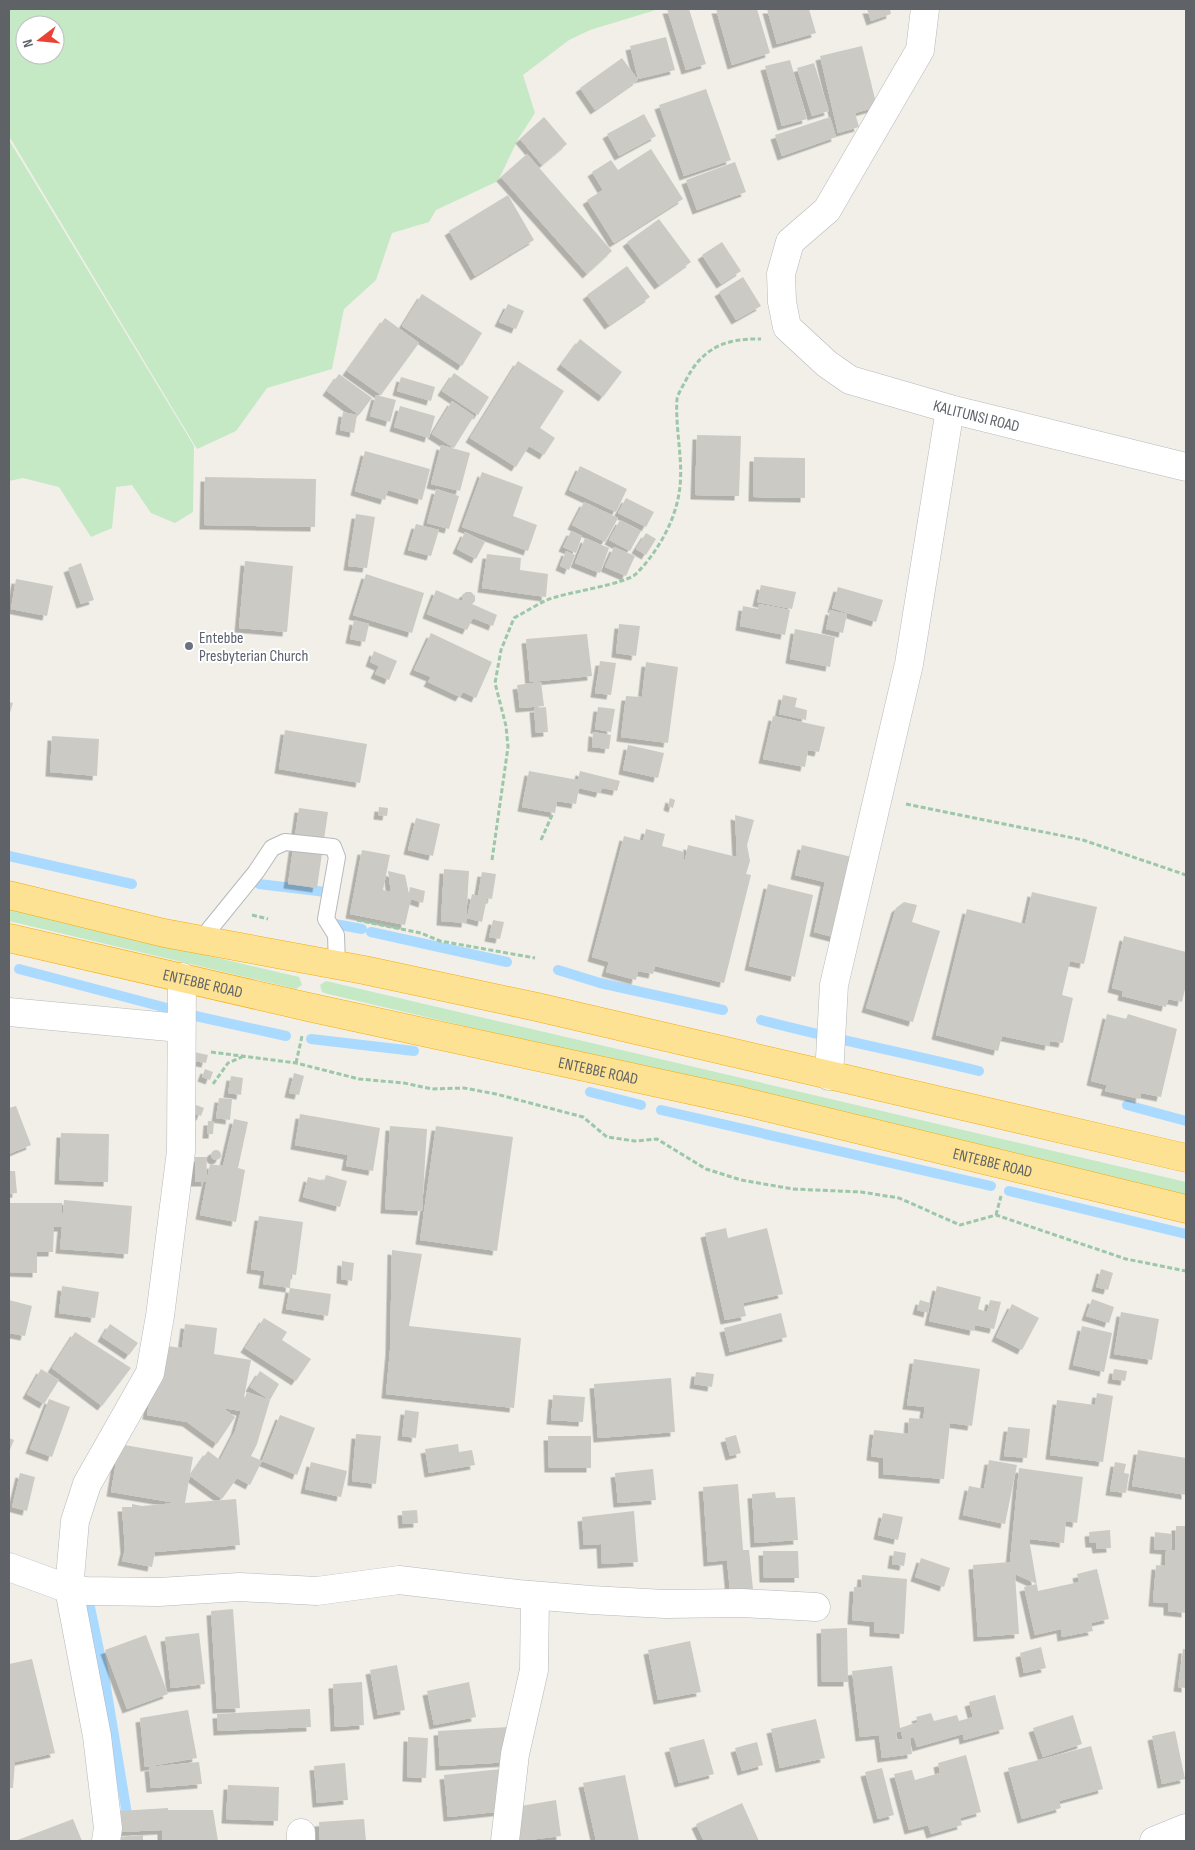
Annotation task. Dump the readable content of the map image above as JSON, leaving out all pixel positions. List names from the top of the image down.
{
  "streets": {
    "highway": ["ENTEBBE ROAD"],
    "street": ["KALITUNSI ROAD"]
  },
  "places": ["Entebbe Presbyterian Church"],
  "north": "left"
}
